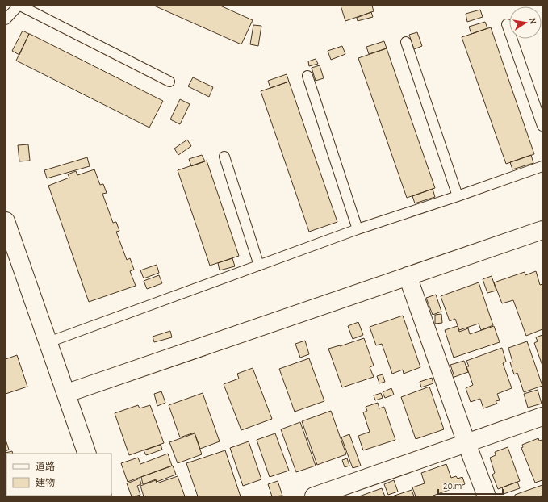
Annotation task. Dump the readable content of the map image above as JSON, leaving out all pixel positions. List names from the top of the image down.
{
  "legend": ["道路", "建物"],
  "scale_bar": "20 m",
  "north": "right"
}
